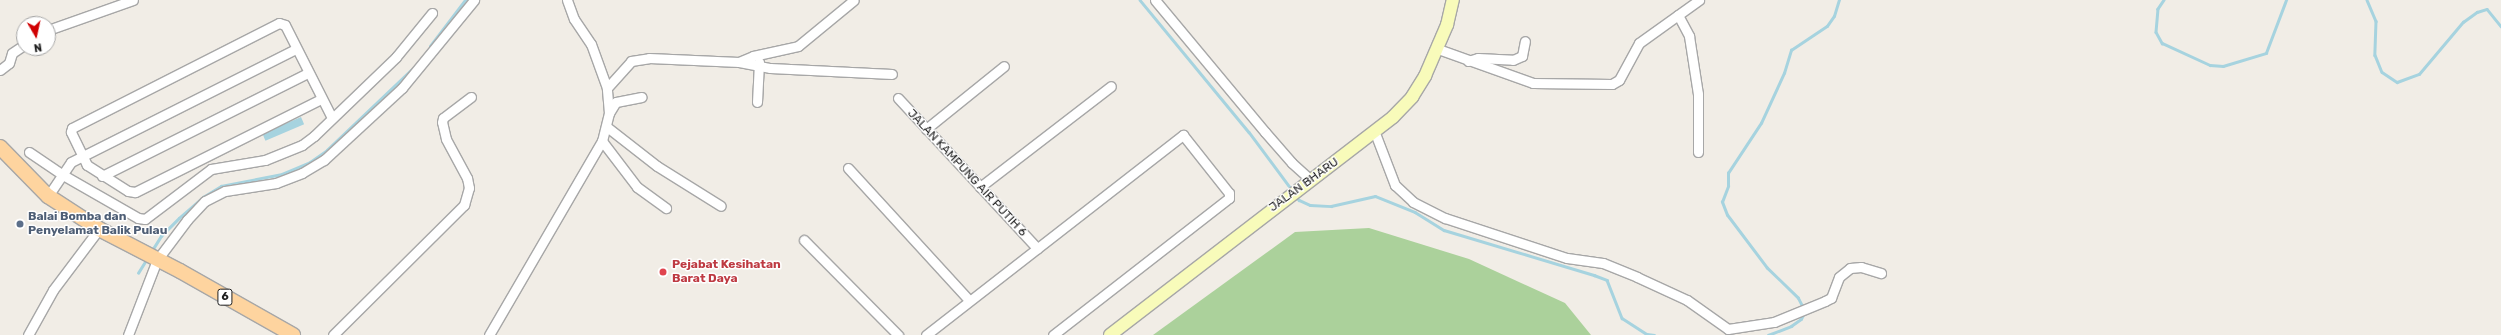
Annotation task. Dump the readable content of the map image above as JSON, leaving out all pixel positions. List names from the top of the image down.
{
  "streets": {
    "main road": ["JALAN BHARU", "6"],
    "street": ["JALAN KAMPUNG AIR PUTIH 6"]
  },
  "places": ["Balai Bomba dan Penyelamat Balik Pulau", "Pejabat Kesihatan Barat Daya"],
  "north": "bottom"
}
